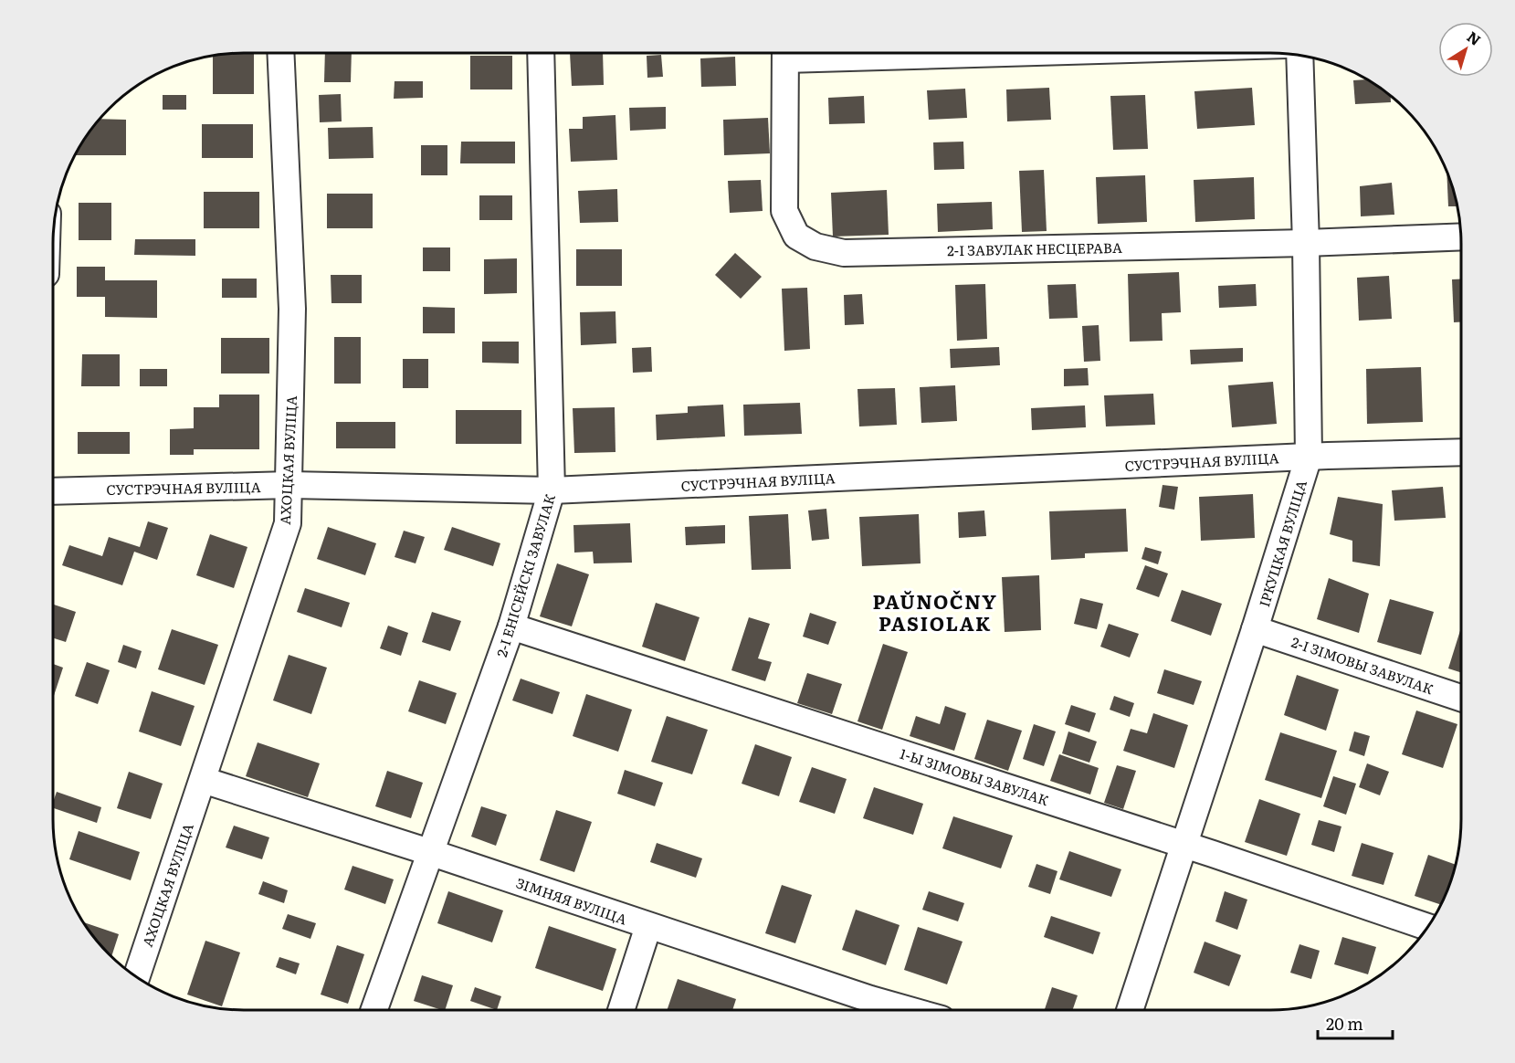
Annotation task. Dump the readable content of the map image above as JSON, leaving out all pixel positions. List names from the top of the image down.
{
  "streets": {
    "street": [
      "2-І ЗАВУЛАК НЕСЦЕРАВА",
      "АХОЦКАЯ ВУЛІЦА",
      "СУСТРЭЧНАЯ ВУЛІЦА",
      "ІРКУЦКАЯ ВУЛІЦА",
      "2-І ЕНІСЕЙСКІ ЗАВУЛАК",
      "2-І ЗІМОВЫ ЗАВУЛАК",
      "1-Ы ЗІМОВЫ ЗАВУЛАК",
      "ЗІМНЯЯ ВУЛІЦА"
    ]
  },
  "crossings": [
    ["2-І ЗАВУЛАК НЕСЦЕРАВА", "ІРКУЦКАЯ ВУЛІЦА"],
    ["АХОЦКАЯ ВУЛІЦА", "СУСТРЭЧНАЯ ВУЛІЦА"],
    ["АХОЦКАЯ ВУЛІЦА", "ЗІМНЯЯ ВУЛІЦА"],
    ["СУСТРЭЧНАЯ ВУЛІЦА", "ІРКУЦКАЯ ВУЛІЦА"],
    ["СУСТРЭЧНАЯ ВУЛІЦА", "2-І ЕНІСЕЙСКІ ЗАВУЛАК"],
    ["ІРКУЦКАЯ ВУЛІЦА", "2-І ЗІМОВЫ ЗАВУЛАК"],
    ["ІРКУЦКАЯ ВУЛІЦА", "1-Ы ЗІМОВЫ ЗАВУЛАК"],
    ["2-І ЕНІСЕЙСКІ ЗАВУЛАК", "1-Ы ЗІМОВЫ ЗАВУЛАК"],
    ["2-І ЕНІСЕЙСКІ ЗАВУЛАК", "ЗІМНЯЯ ВУЛІЦА"]
  ],
  "districts": ["PAŬNOČNY PASIOLAK"],
  "scale_bar": "20 m",
  "north": "top right"
}
